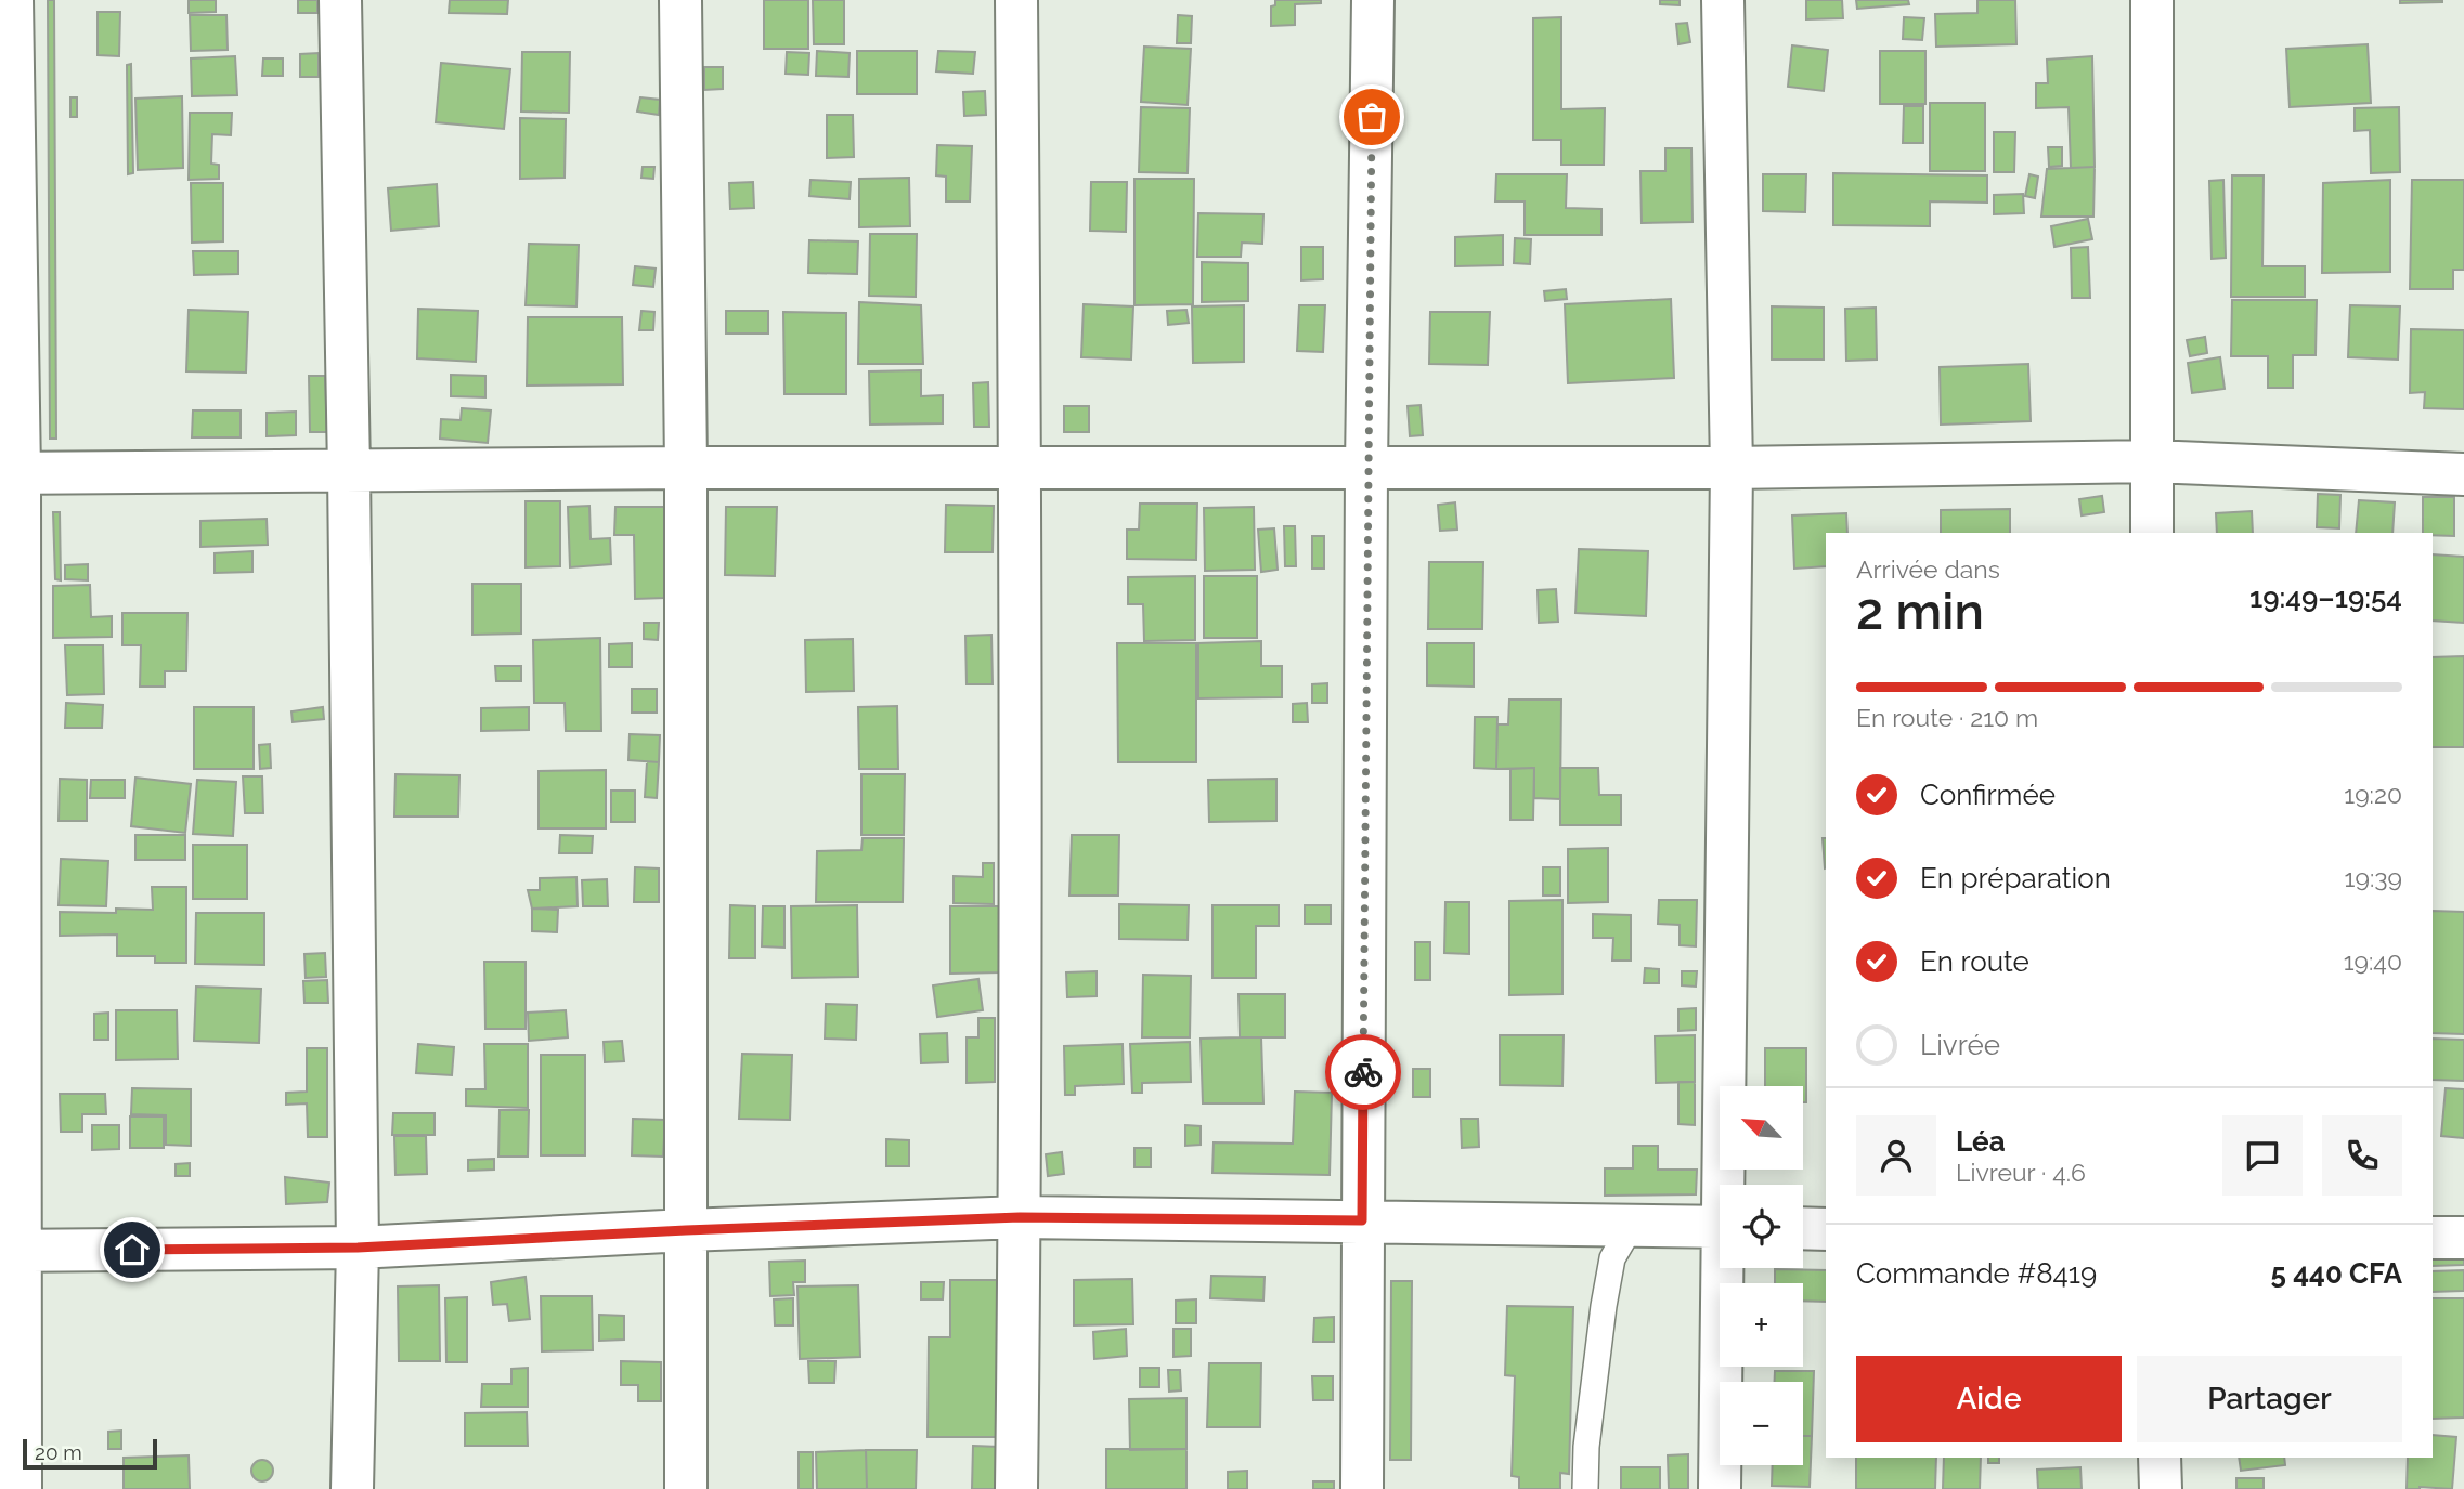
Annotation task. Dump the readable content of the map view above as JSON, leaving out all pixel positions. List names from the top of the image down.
{
  "scale_bar": "20 m",
  "north": "top left",
  "page": {
    "heading": ["2 min", "Arrivée dans", "19:49–19:54"],
    "panel": [
      "Léa",
      "Livreur · 4.6",
      "Commande #8419",
      "5 440 CFA"
    ],
    "bar": "En route · 210 m",
    "list": [
      ["Confirmée", "19:20"],
      ["En préparation", "19:39"],
      ["En route", "19:40"],
      "Livrée"
    ],
    "map_buttons": ["+", "−"],
    "buttons": ["Aide", "Partager"],
    "scale": "20 m"
  }
}
